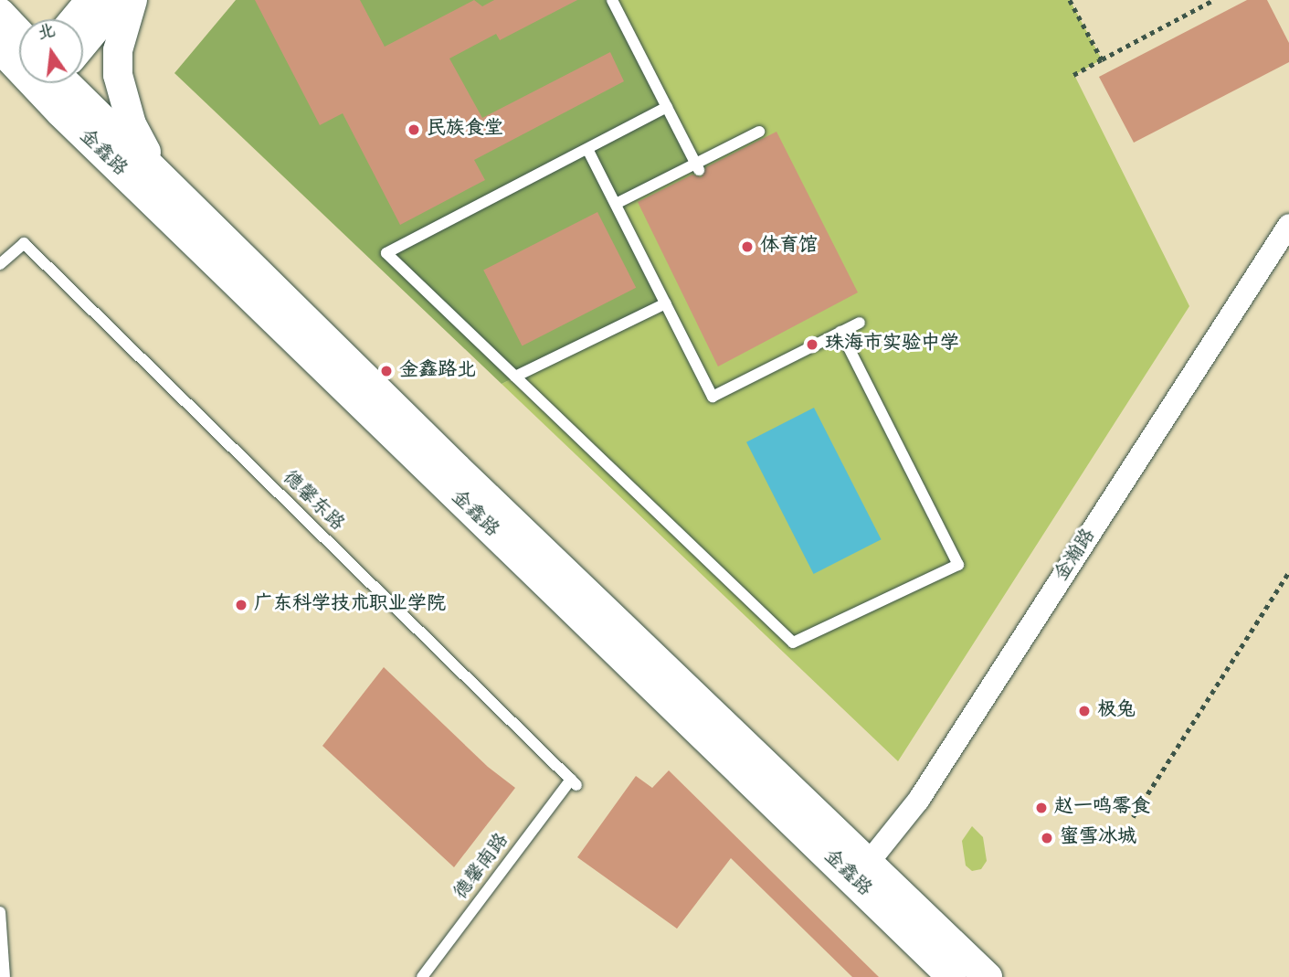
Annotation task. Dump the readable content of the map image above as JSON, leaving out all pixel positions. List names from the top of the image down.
{
  "streets": {
    "street": ["金鑫路", "金瀚路"],
    "lane": ["德馨东路", "德馨南路"]
  },
  "crossings": [
    ["金鑫路", "金瀚路"],
    ["德馨东路", "德馨南路"]
  ],
  "places": [
    "民族食堂",
    "体育馆",
    "珠海市实验中学",
    "金鑫路北",
    "广东科学技术职业学院",
    "极兔",
    "赵一鸣零食",
    "蜜雪冰城"
  ],
  "north": "top"
}
